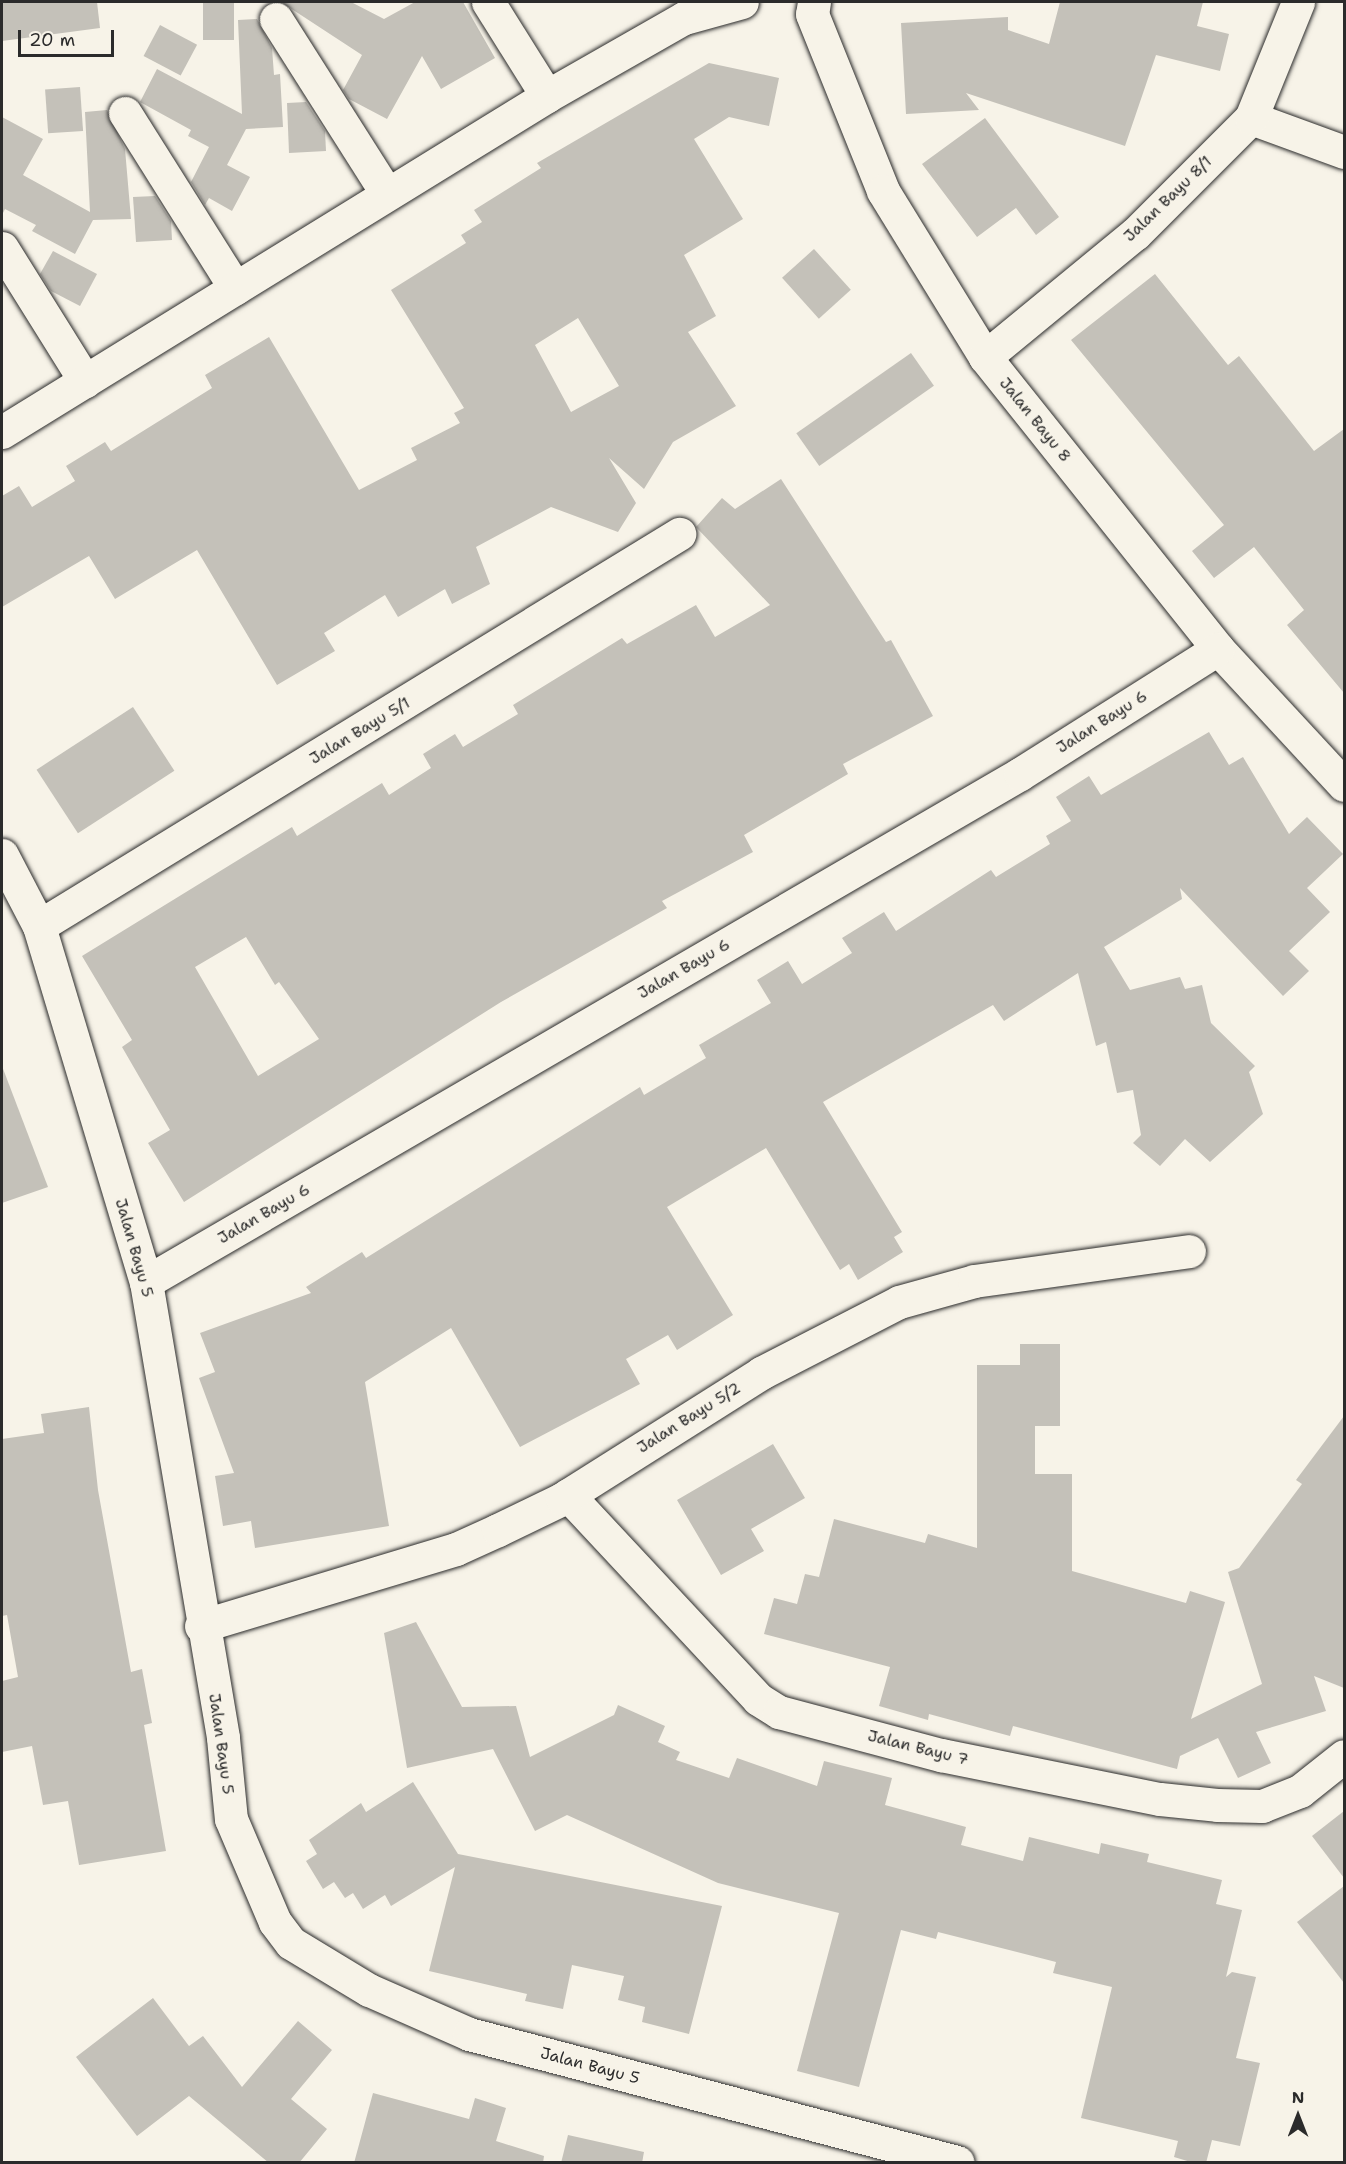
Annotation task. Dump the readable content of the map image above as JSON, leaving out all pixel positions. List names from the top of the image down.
{
  "streets": {
    "street": [
      "Jalan Bayu 8/1",
      "Jalan Bayu 8",
      "Jalan Bayu 6",
      "Jalan Bayu 5/1",
      "Jalan Bayu 5",
      "Jalan Bayu 5/2",
      "Jalan Bayu 7"
    ]
  },
  "crossings": [
    ["Jalan Bayu 8/1", "Jalan Bayu 8"],
    ["Jalan Bayu 8", "Jalan Bayu 6"],
    ["Jalan Bayu 6", "Jalan Bayu 5"],
    ["Jalan Bayu 5/1", "Jalan Bayu 5"],
    ["Jalan Bayu 5", "Jalan Bayu 5/2"],
    ["Jalan Bayu 5/2", "Jalan Bayu 7"]
  ],
  "scale_bar": "20 m",
  "north": "top"
}
